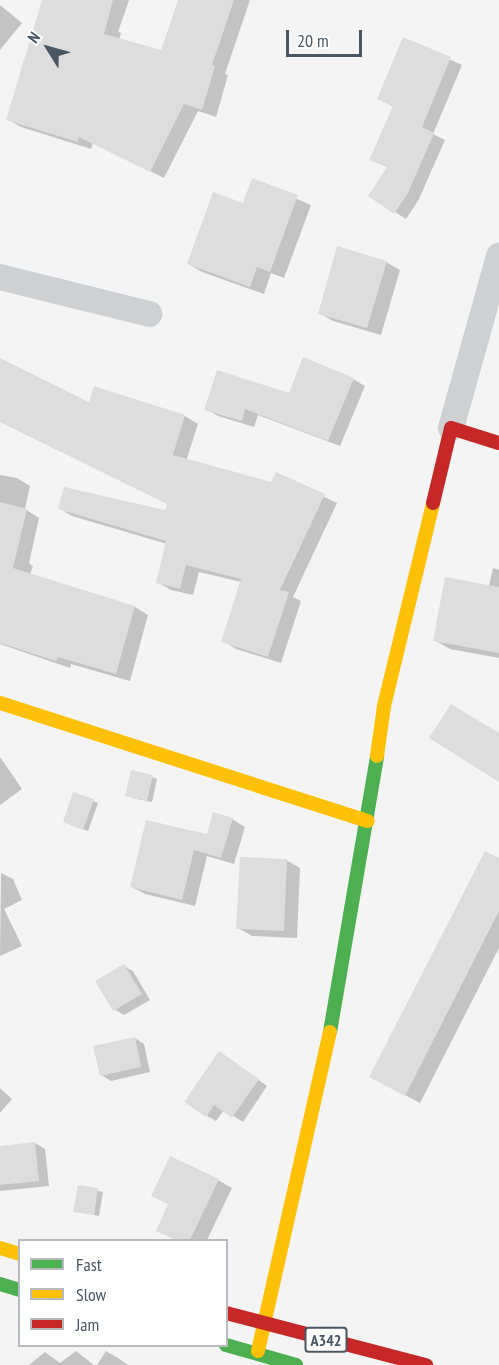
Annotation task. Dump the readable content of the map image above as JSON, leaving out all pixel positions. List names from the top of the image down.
{
  "streets": {
    "main road": ["A342"]
  },
  "legend": ["Fast", "Slow", "Jam"],
  "scale_bar": "20 m",
  "north": "top left"
}
